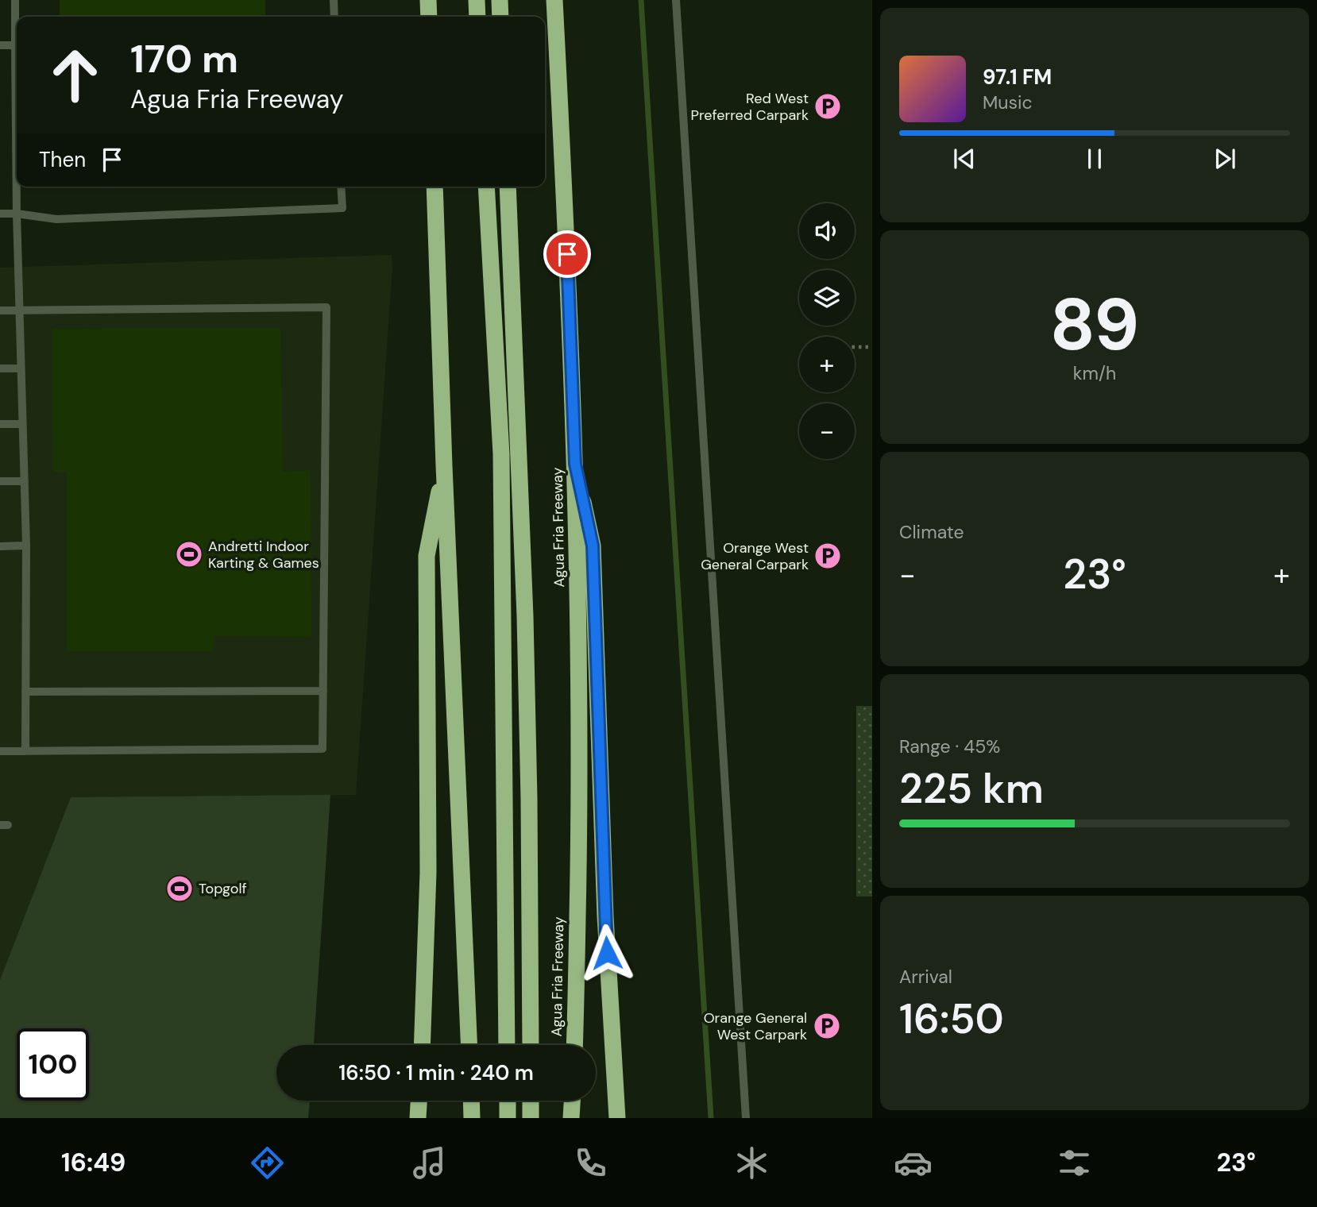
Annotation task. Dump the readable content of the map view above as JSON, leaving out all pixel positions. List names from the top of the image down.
{
  "streets": {
    "highway": ["Agua Fria Freeway"]
  },
  "places": {
    "parking": ["Red West Preferred Carpark", "Orange West General Carpark", "Orange General West Carpark"],
    "sports": ["Andretti Indoor Karting & Games", "Topgolf"]
  },
  "page": {
    "turn": ["170 m", "Agua Fria Freeway"],
    "song": ["97.1 FM", "Music"],
    "then": "Then",
    "map_buttons": ["+", "−"],
    "tile": [
      ["89", "km/h"],
      "Climate",
      ["Range · 45%", "225 km"],
      ["Arrival", "16:50"]
    ],
    "heat": ["−", "23°", "+"],
    "limit": "100",
    "trip": "16:50 · 1 min · 240 m",
    "tabs": ["16:49", "23°"]
  }
}
